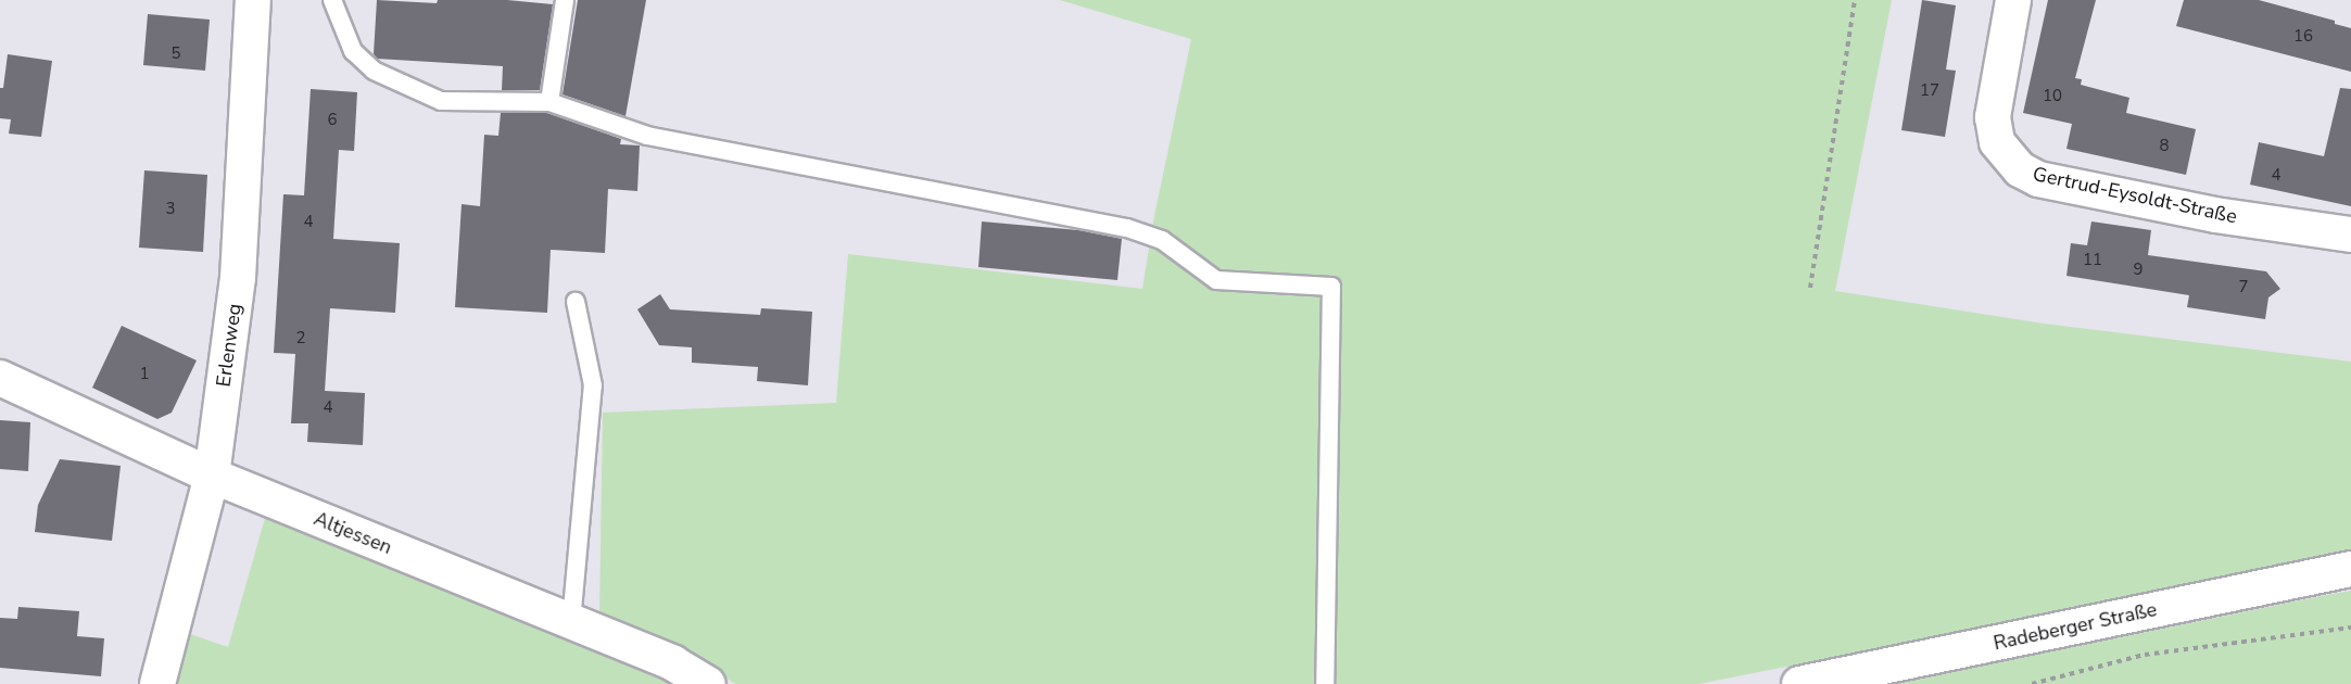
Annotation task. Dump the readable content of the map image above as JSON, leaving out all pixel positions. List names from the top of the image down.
{
  "streets": {
    "street": [
      "Gertrud-Eysoldt-Straße",
      "Erlenweg",
      "Altjessen",
      "Radeberger Straße"
    ]
  },
  "crossings": [
    ["Erlenweg", "Altjessen"]
  ],
  "house_numbers": [
    "16",
    "5",
    "17",
    "10",
    "6",
    "8",
    "4",
    "3",
    "4",
    "11",
    "9",
    "7",
    "2",
    "1",
    "4"
  ]
}
